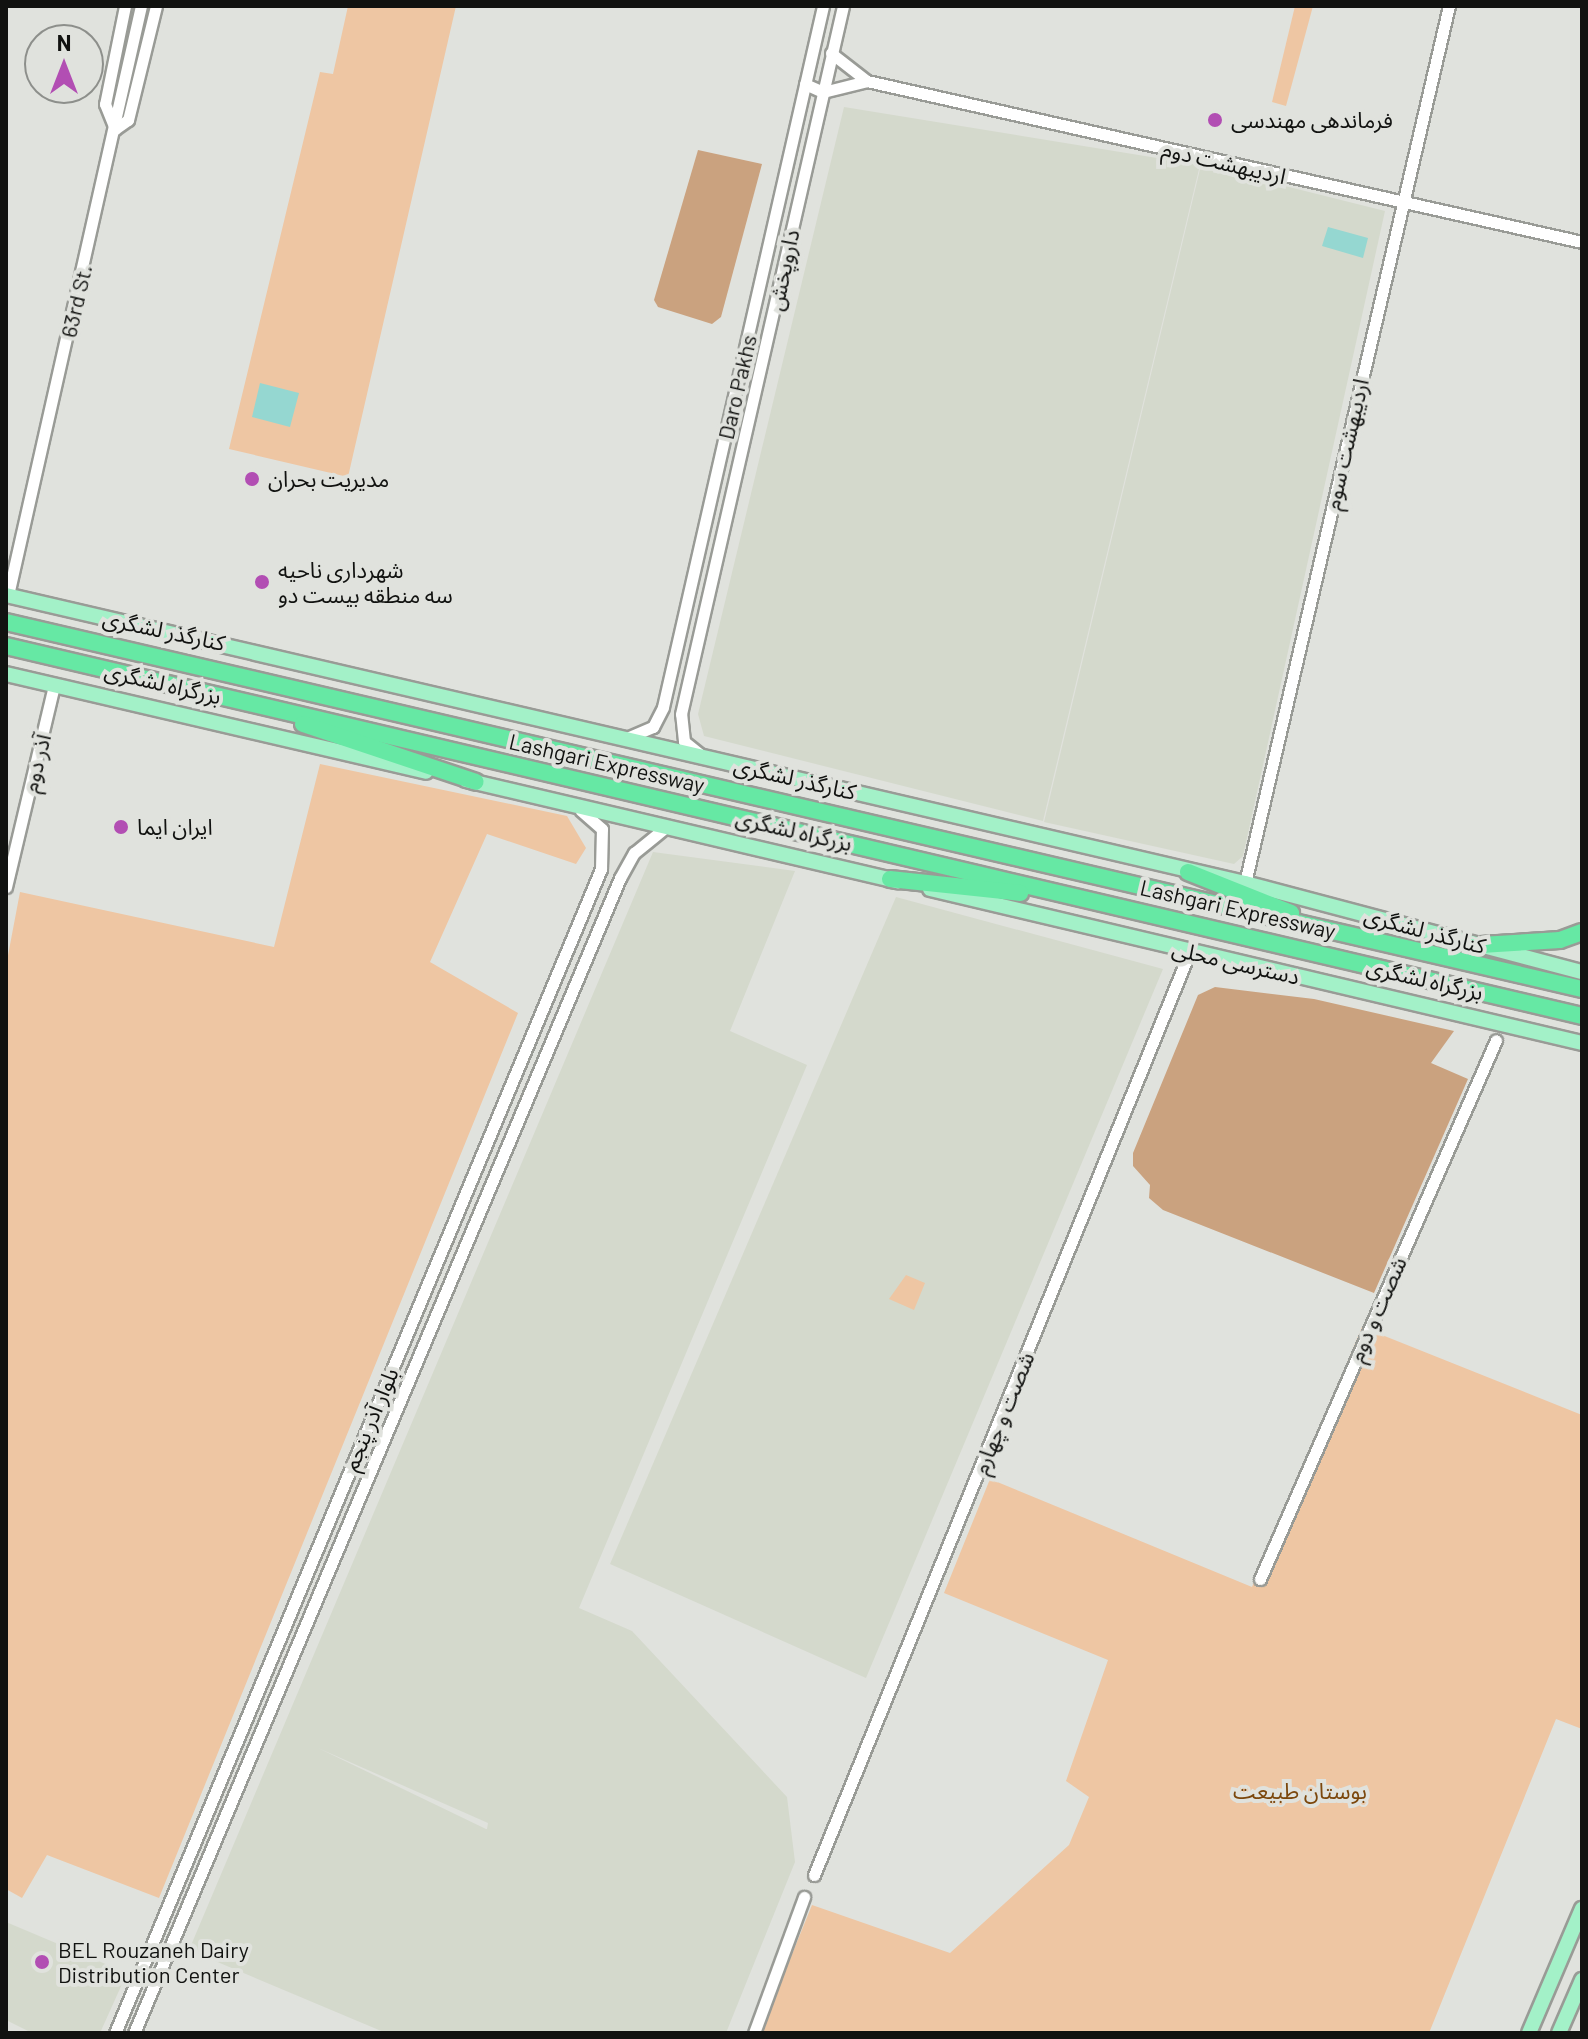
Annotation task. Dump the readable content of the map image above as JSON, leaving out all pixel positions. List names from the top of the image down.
{
  "streets": {
    "highway": ["بزرگراه لشگری", "Lashgari Expressway"],
    "main road": ["کنارگذر لشگری", "دسترسی محلی"],
    "street": [
      "اردیبهشت دوم",
      "داروپخش",
      "63rd St.",
      "Daro Pakhs",
      "اردیبهشت سوم",
      "آذر دوم",
      "شصت و دوم",
      "شصت و چهارم",
      "بلوار آذر پنجم"
    ]
  },
  "crossings": [
    ["اردیبهشت دوم", "داروپخش"],
    ["اردیبهشت دوم", "اردیبهشت سوم"],
    ["63rd St.", "کنارگذر لشگری"],
    ["اردیبهشت سوم", "کنارگذر لشگری"],
    ["دسترسی محلی", "شصت و چهارم"]
  ],
  "parks": ["بوستان طبیعت"],
  "places": [
    "فرماندهی مهندسی",
    "مدیریت بحران",
    "شهرداری ناحیه سه منطقه بیست دو",
    "ایران ایما",
    "BEL Rouzaneh Dairy Distribution Center"
  ],
  "north": "top"
}
